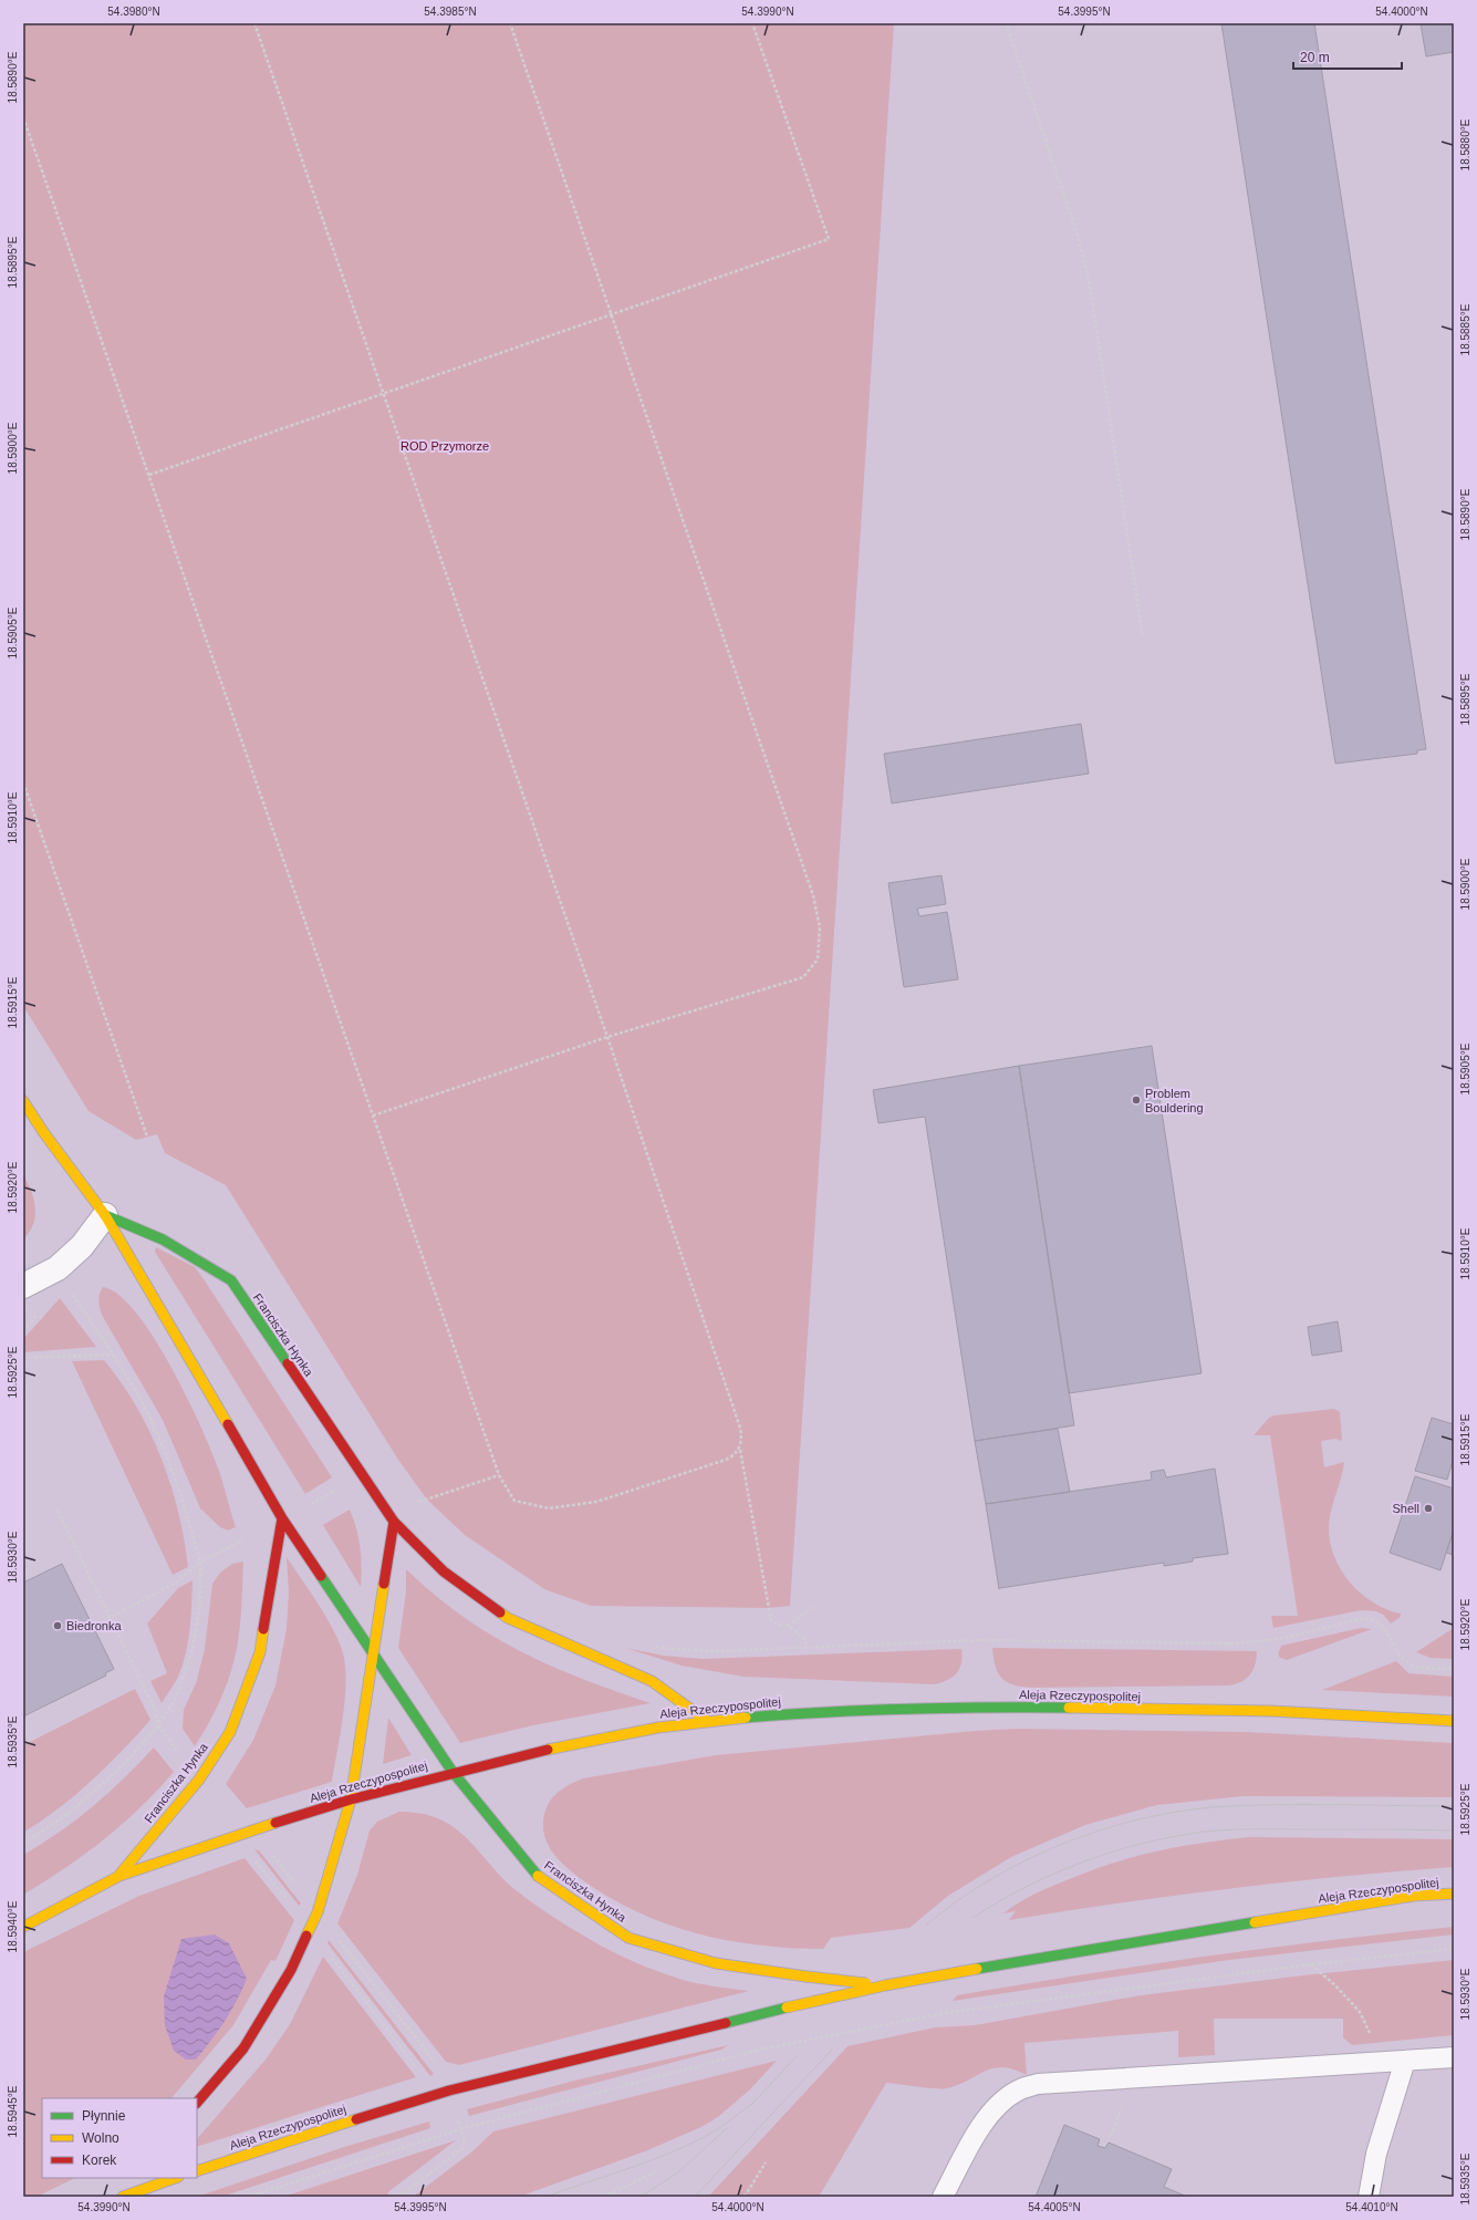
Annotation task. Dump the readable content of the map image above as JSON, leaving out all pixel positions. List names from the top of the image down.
{
  "streets": {
    "street": ["Franciszka Hynka", "Aleja Rzeczypospolitej"]
  },
  "crossings": [
    ["Franciszka Hynka", "Aleja Rzeczypospolitej"]
  ],
  "parks": ["ROD Przymorze"],
  "places": ["Problem Bouldering", "Shell", "Biedronka"],
  "legend": ["Płynnie", "Wolno", "Korek"],
  "scale_bar": "20 m",
  "coordinates": [
    "54.3980°N",
    "54.3985°N",
    "54.3990°N",
    "54.3995°N",
    "54.4000°N",
    "18.5890°E",
    "18.5880°E",
    "18.5895°E",
    "18.5885°E",
    "18.5900°E",
    "18.5905°E",
    "18.5910°E",
    "18.5915°E",
    "18.5920°E",
    "18.5925°E",
    "18.5930°E",
    "18.5935°E",
    "18.5940°E",
    "18.5945°E",
    "54.4005°N",
    "54.4010°N"
  ]
}
